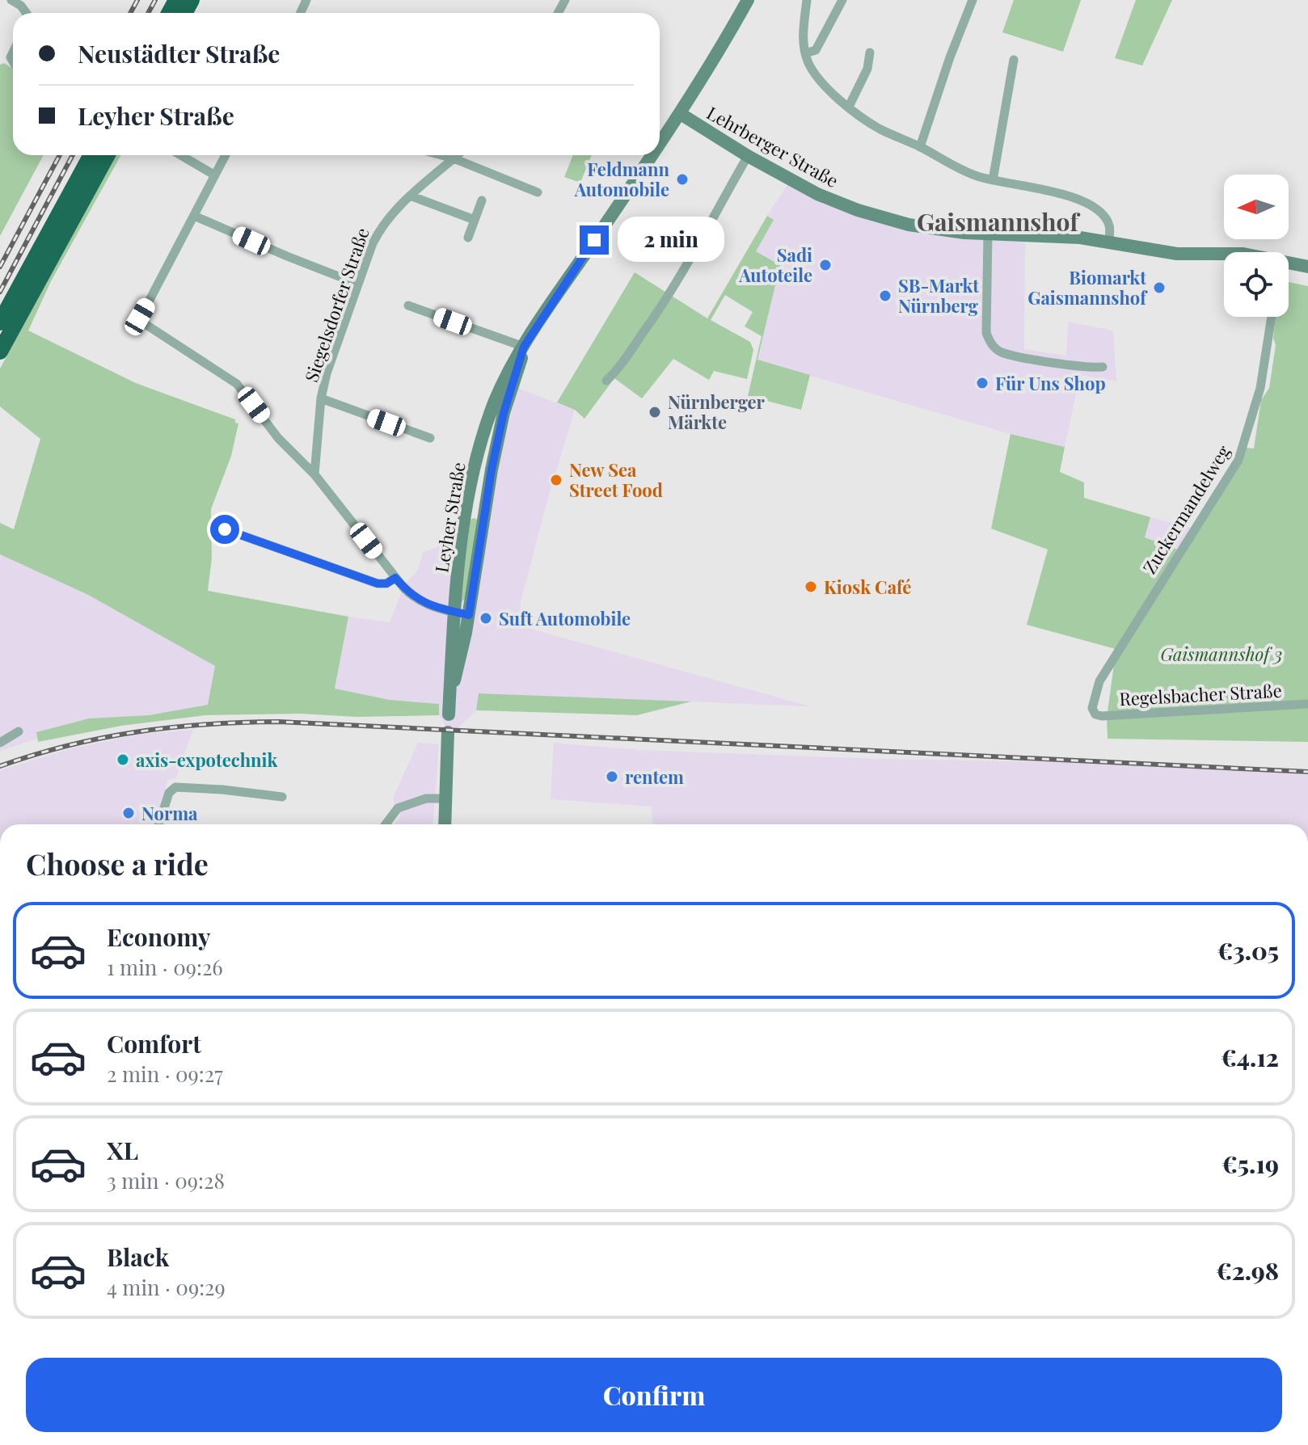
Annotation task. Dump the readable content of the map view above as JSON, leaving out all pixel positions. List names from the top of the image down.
{
  "streets": {
    "main road": ["Lehrberger Straße", "Leyher Straße"],
    "street": ["Siegelsdorfer Straße", "Zuckermandelweg", "Regelsbacher Straße"]
  },
  "crossings": [
    ["Lehrberger Straße", "Leyher Straße"],
    ["Zuckermandelweg", "Regelsbacher Straße"]
  ],
  "districts": ["Gaismannshof"],
  "parks": ["Gaismannshof 3"],
  "places": [
    "Feldmann Automobile",
    "Sadi Autoteile",
    "Biomarkt Gaismannshof",
    "SB-Markt Nürnberg",
    "Für Uns Shop",
    "Nürnberger Märkte",
    "New Sea Street Food",
    "Kiosk Café",
    "Suft Automobile",
    "axis-expotechnik",
    "rentem",
    "Norma"
  ],
  "north": "left",
  "page": {
    "banner": ["Neustädter Straße", "Leyher Straße"],
    "bubble": "2 min",
    "heading": "Choose a ride",
    "list": [
      {
        "name": "Economy",
        "note": "1 min · 09:26",
        "value": "€3.05"
      },
      {
        "name": "Comfort",
        "note": "2 min · 09:27",
        "value": "€4.12"
      },
      {
        "name": "XL",
        "note": "3 min · 09:28",
        "value": "€5.19"
      },
      {
        "name": "Black",
        "note": "4 min · 09:29",
        "value": "€2.98"
      }
    ],
    "buttons": "Confirm"
  }
}
